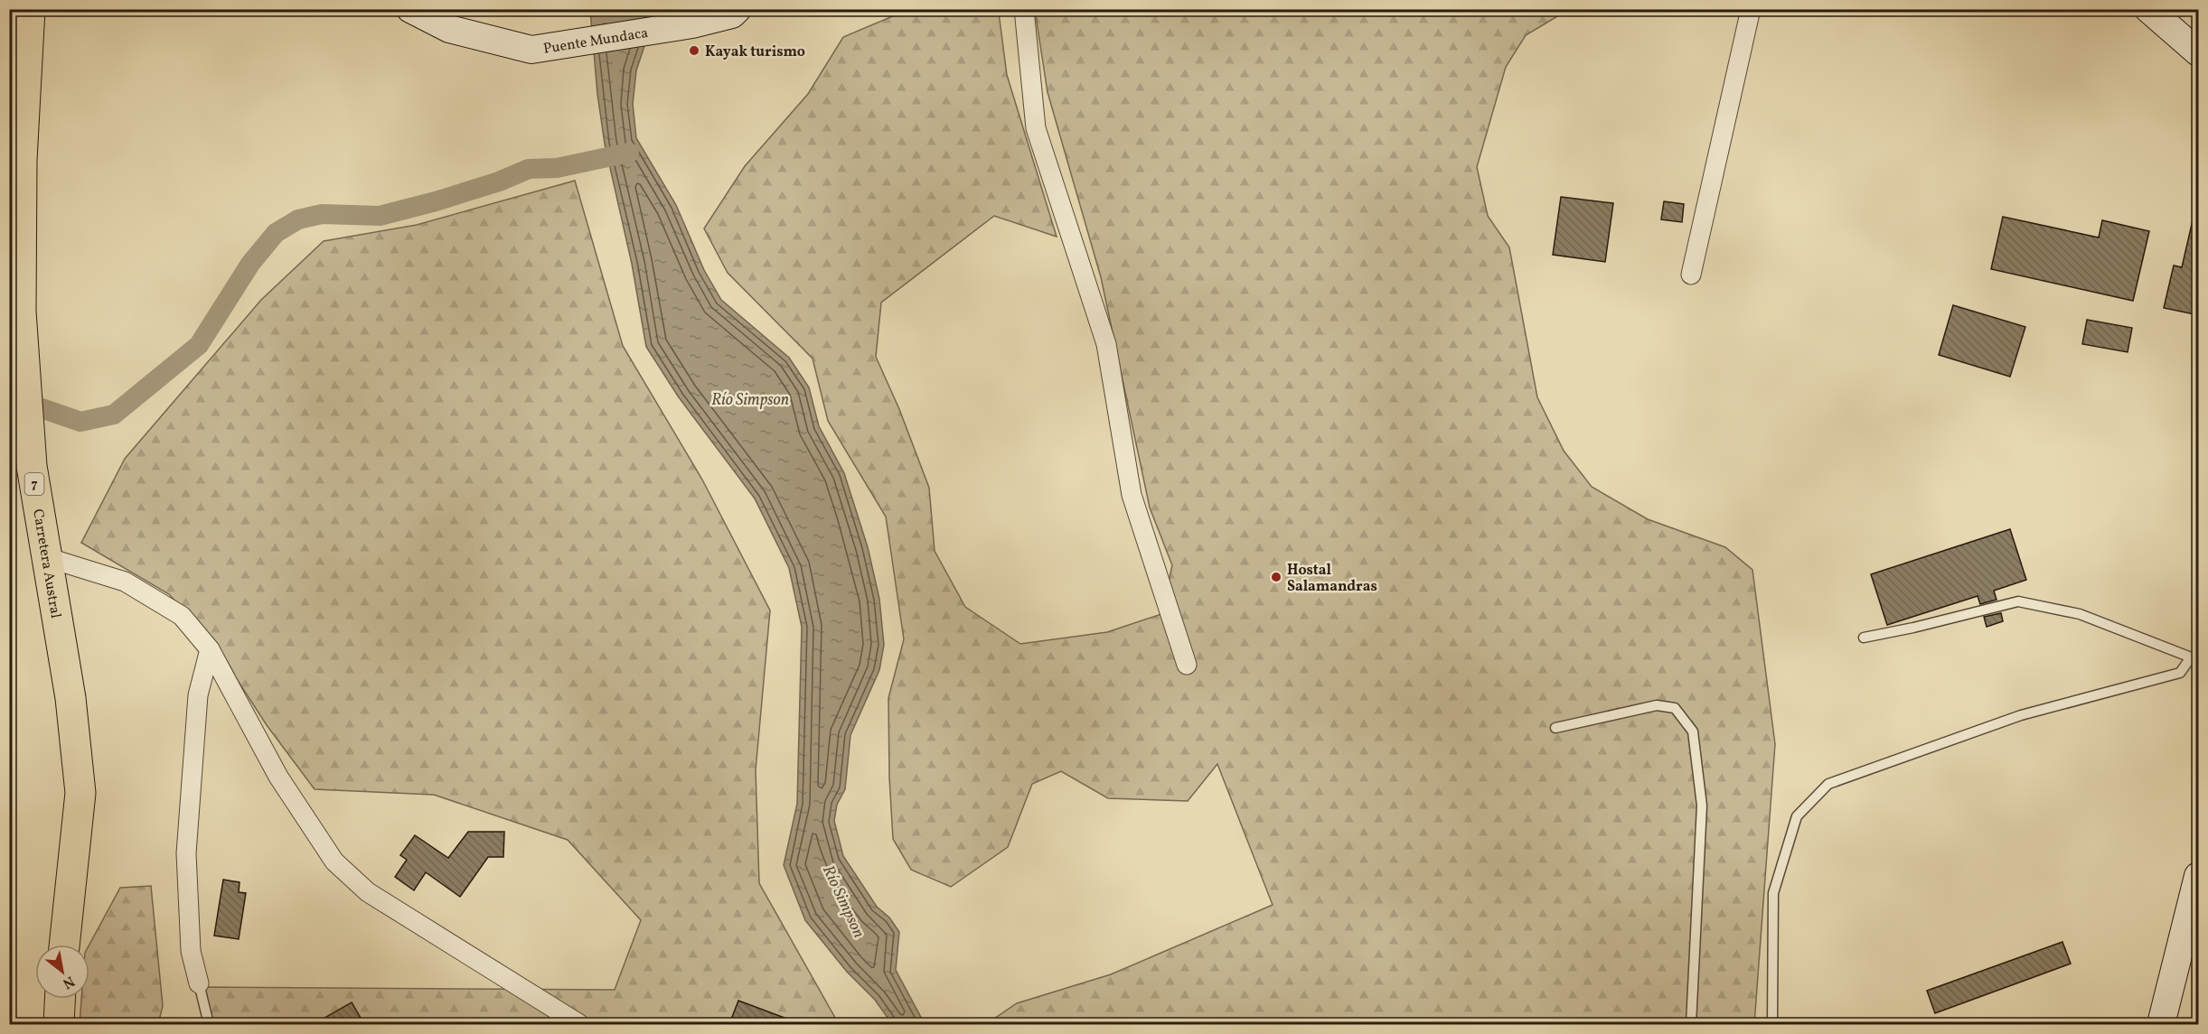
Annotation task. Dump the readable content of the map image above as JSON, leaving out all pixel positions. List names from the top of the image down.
{
  "streets": {
    "highway": ["7", "Carretera Austral"],
    "street": ["Puente Mundaca"]
  },
  "water": ["Río Simpson"],
  "places": ["Kayak turismo", "Hostal Salamandras"],
  "north": "bottom right"
}
